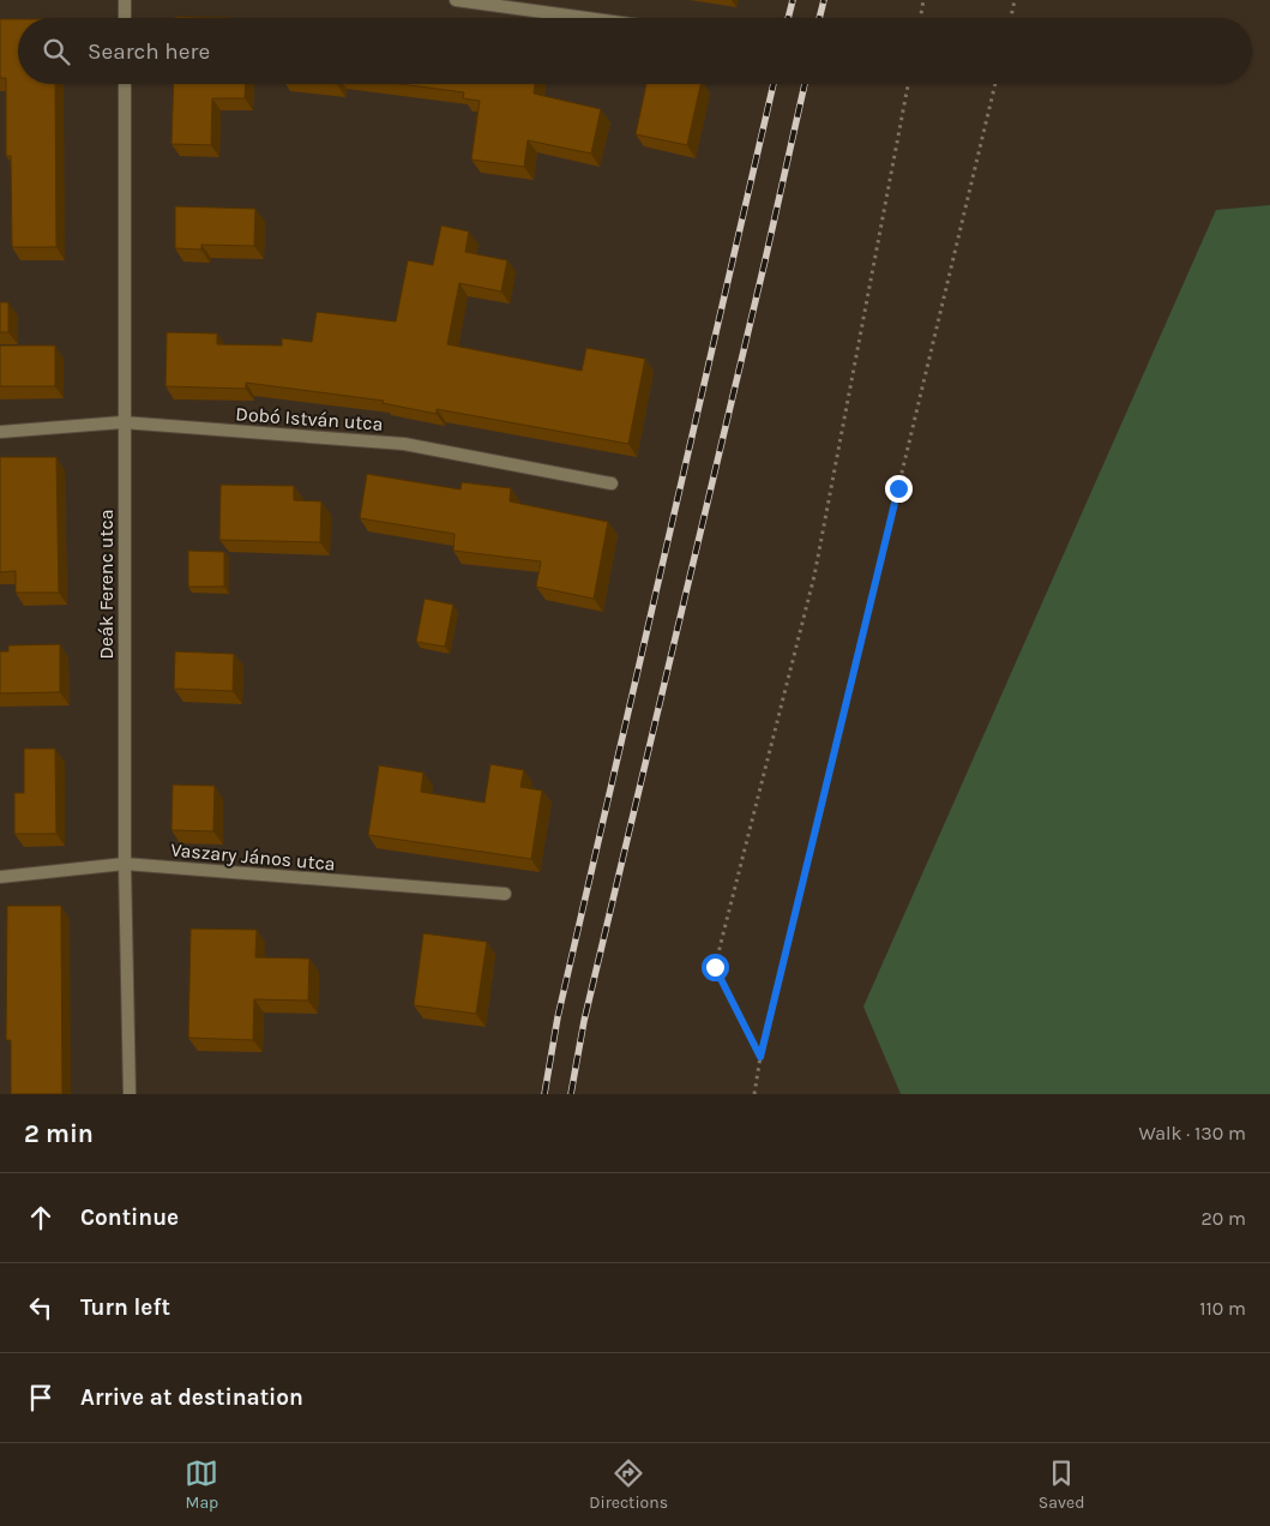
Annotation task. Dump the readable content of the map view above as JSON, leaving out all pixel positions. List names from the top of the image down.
{
  "streets": {
    "street": ["Dobó István utca", "Deák Ferenc utca", "Vaszary János utca"]
  },
  "crossings": [
    ["Dobó István utca", "Deák Ferenc utca"],
    ["Deák Ferenc utca", "Vaszary János utca"]
  ],
  "page": {
    "search": "Search here",
    "heading": ["2 min", "Walk · 130 m"],
    "list": [
      ["Continue", "20 m"],
      ["Turn left", "110 m"],
      "Arrive at destination"
    ],
    "nav": ["Map", "Directions", "Saved"]
  }
}
